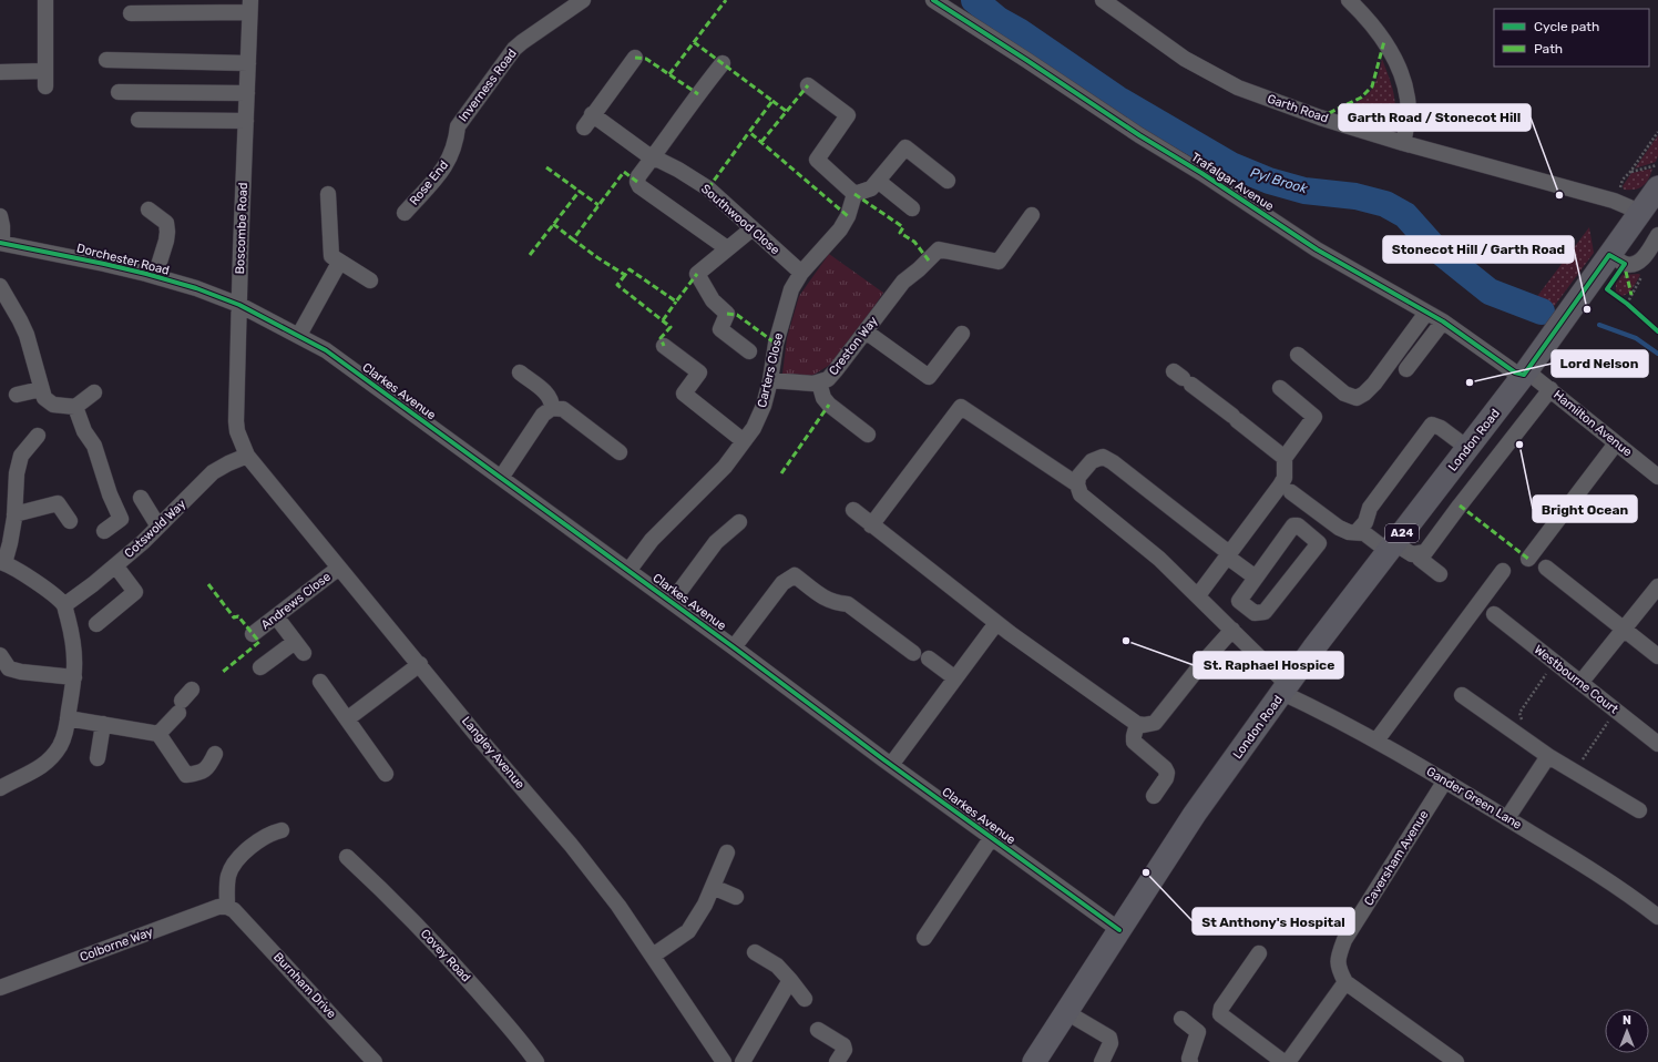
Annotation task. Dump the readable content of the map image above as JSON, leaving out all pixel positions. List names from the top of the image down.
{
  "streets": {
    "highway": ["London Road", "A24"],
    "street": [
      "Inverness Road",
      "Garth Road",
      "Trafalgar Avenue",
      "Rose End",
      "Southwood Close",
      "Boscombe Road",
      "Dorchester Road",
      "Creston Way",
      "Carters Close",
      "Clarkes Avenue",
      "Hamilton Avenue",
      "Cotswold Way",
      "Andrews Close",
      "Westbourne Court",
      "Langley Avenue",
      "Gander Green Lane",
      "Caversham Avenue",
      "Colborne Way",
      "Covey Road",
      "Burnham Drive"
    ]
  },
  "crossings": [
    ["Inverness Road", "Rose End"],
    ["Garth Road", "A24"],
    ["Trafalgar Avenue", "Hamilton Avenue"],
    ["Trafalgar Avenue", "London Road"],
    ["Southwood Close", "Carters Close"],
    ["Boscombe Road", "Dorchester Road"],
    ["Boscombe Road", "Clarkes Avenue"],
    ["Boscombe Road", "Cotswold Way"],
    ["Boscombe Road", "Langley Avenue"],
    ["Dorchester Road", "Clarkes Avenue"],
    ["Creston Way", "Carters Close"],
    ["Carters Close", "Clarkes Avenue"],
    ["Clarkes Avenue", "London Road"],
    ["Hamilton Avenue", "London Road"],
    ["London Road", "A24"],
    ["London Road", "Gander Green Lane"],
    ["Cotswold Way", "Langley Avenue"],
    ["Andrews Close", "Langley Avenue"],
    ["Gander Green Lane", "Caversham Avenue"],
    ["Colborne Way", "Burnham Drive"]
  ],
  "water": ["Pyl Brook"],
  "places": [
    "Garth Road / Stonecot Hill",
    "Stonecot Hill / Garth Road",
    "Lord Nelson",
    "Bright Ocean",
    "St. Raphael Hospice",
    "St Anthony's Hospital"
  ],
  "legend": ["Cycle path", "Path"],
  "north": "top"
}
